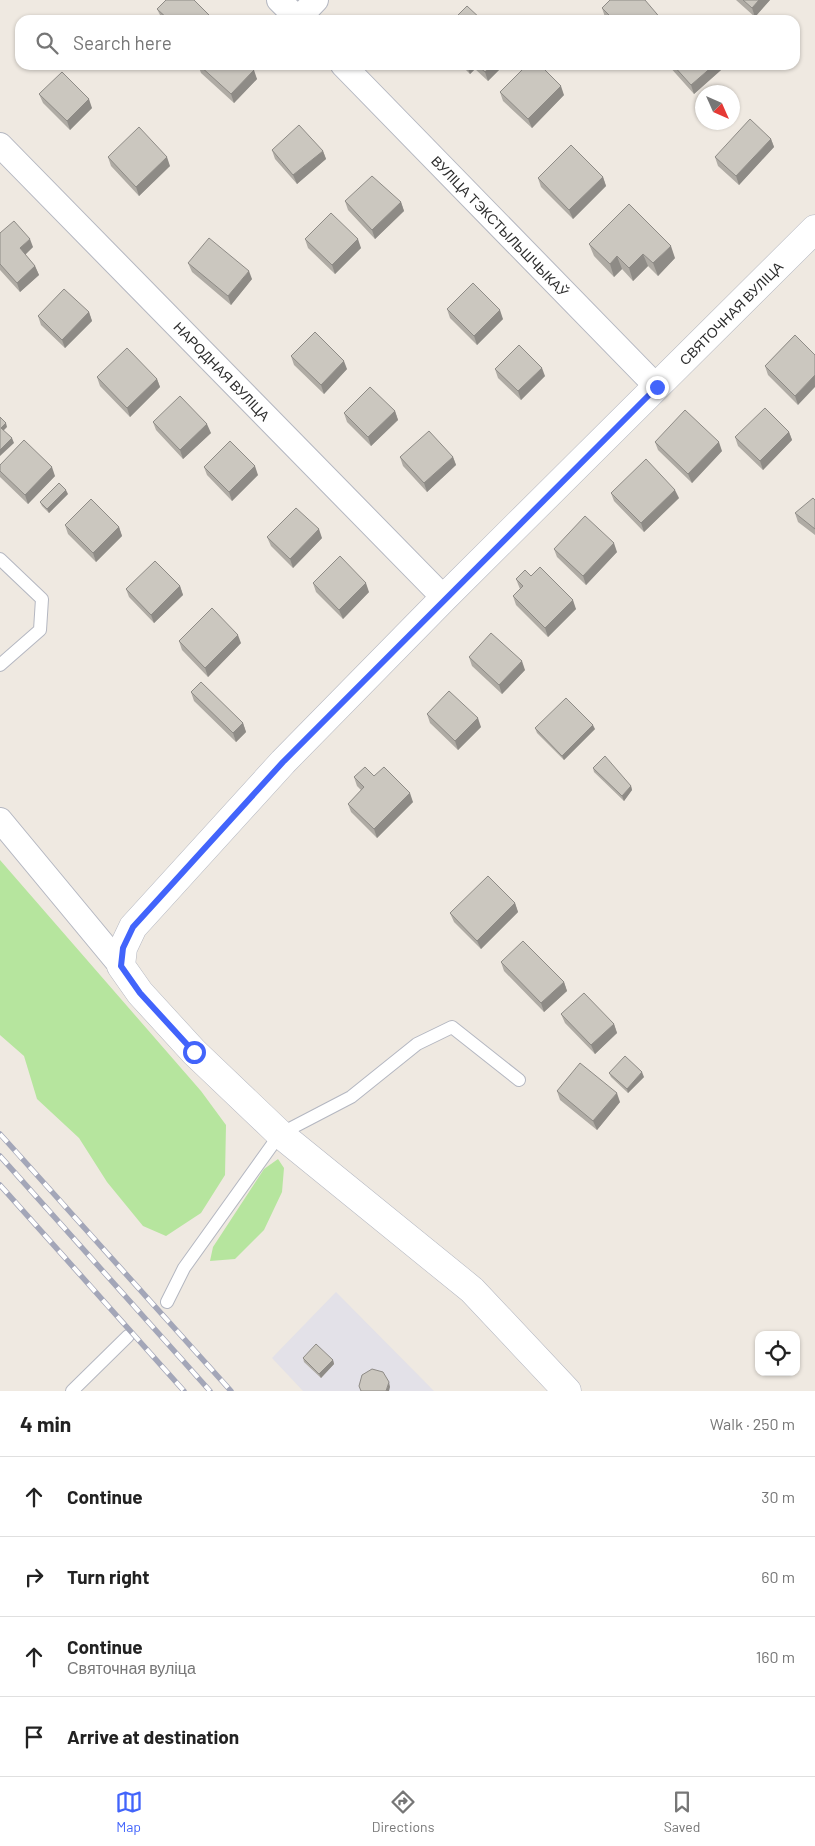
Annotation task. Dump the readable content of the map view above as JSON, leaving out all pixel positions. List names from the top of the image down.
{
  "streets": {
    "street": ["ВУЛІЦА ТЭКСТЫЛЬШЧЫКАЎ", "СВЯТОЧНАЯ ВУЛІЦА", "НАРОДНАЯ ВУЛІЦА"]
  },
  "crossings": [
    ["ВУЛІЦА ТЭКСТЫЛЬШЧЫКАЎ", "СВЯТОЧНАЯ ВУЛІЦА"],
    ["СВЯТОЧНАЯ ВУЛІЦА", "НАРОДНАЯ ВУЛІЦА"]
  ],
  "north": "bottom right",
  "page": {
    "search": "Search here",
    "heading": ["4 min", "Walk · 250 m"],
    "list": [
      ["Continue", "30 m"],
      ["Turn right", "60 m"],
      ["Continue", "Святочная вуліца", "160 m"],
      "Arrive at destination"
    ],
    "nav": ["Map", "Directions", "Saved"]
  }
}
